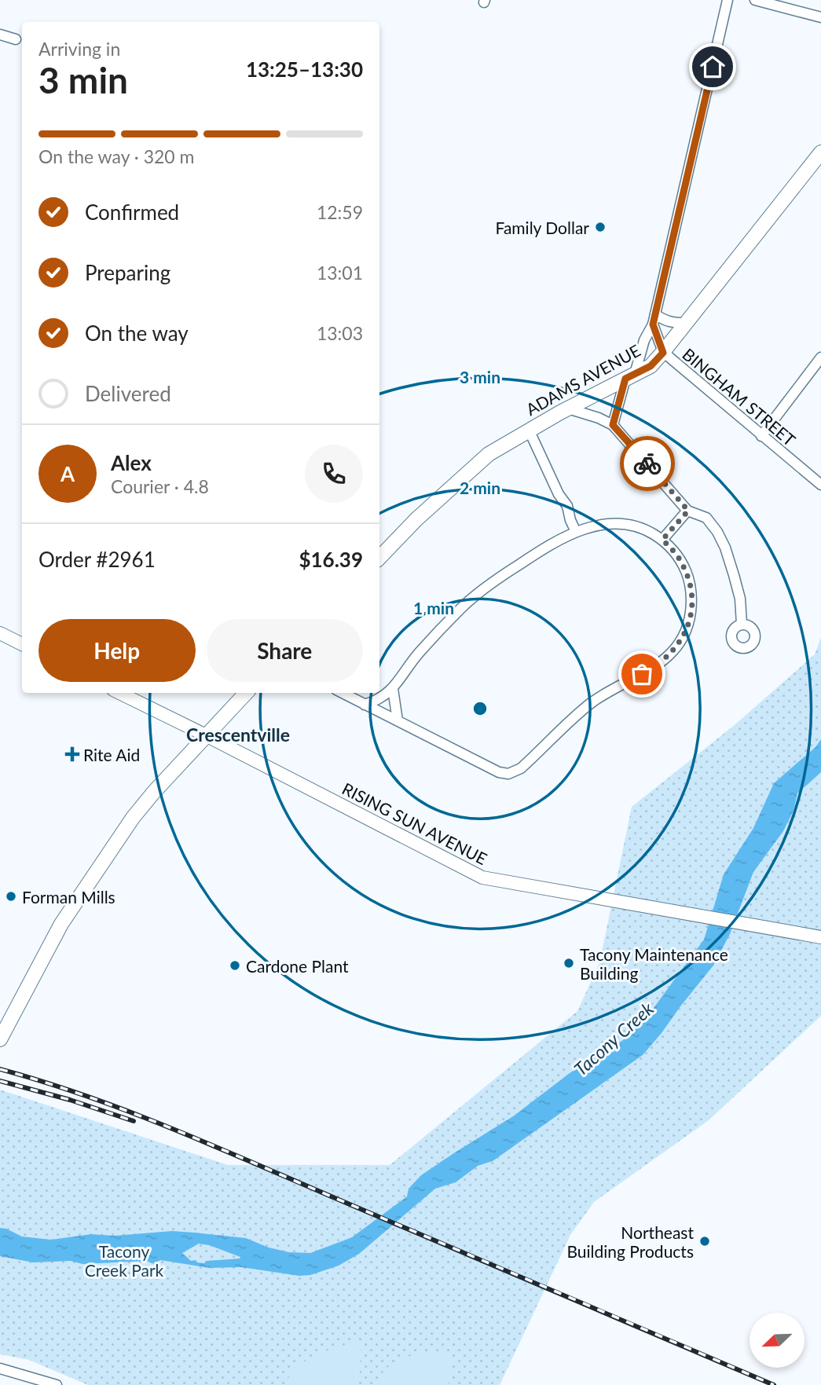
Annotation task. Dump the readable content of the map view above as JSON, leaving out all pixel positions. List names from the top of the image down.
{
  "streets": {
    "highway": ["ADAMS AVENUE"],
    "main road": ["RISING SUN AVENUE"],
    "street": ["BINGHAM STREET"]
  },
  "crossings": [
    ["ADAMS AVENUE", "BINGHAM STREET"]
  ],
  "districts": ["Crescentville"],
  "water": ["Tacony Creek"],
  "parks": ["Tacony Creek Park"],
  "places": {
    "other": [
      "Family Dollar",
      "Forman Mills",
      "Tacony Maintenance Building",
      "Cardone Plant",
      "Northeast Building Products"
    ],
    "health": ["Rite Aid"]
  },
  "north": "bottom left",
  "page": {
    "heading": ["3 min", "Arriving in", "13:25–13:30"],
    "panel": [
      "Alex",
      "Courier · 4.8",
      "Order #2961",
      "$16.39"
    ],
    "bar": "On the way · 320 m",
    "list": [
      ["Confirmed", "12:59"],
      ["Preparing", "13:01"],
      ["On the way", "13:03"],
      "Delivered"
    ],
    "round": "A",
    "buttons": ["Help", "Share"]
  },
  "rings": ["3 min", "2 min", "1 min"]
}
